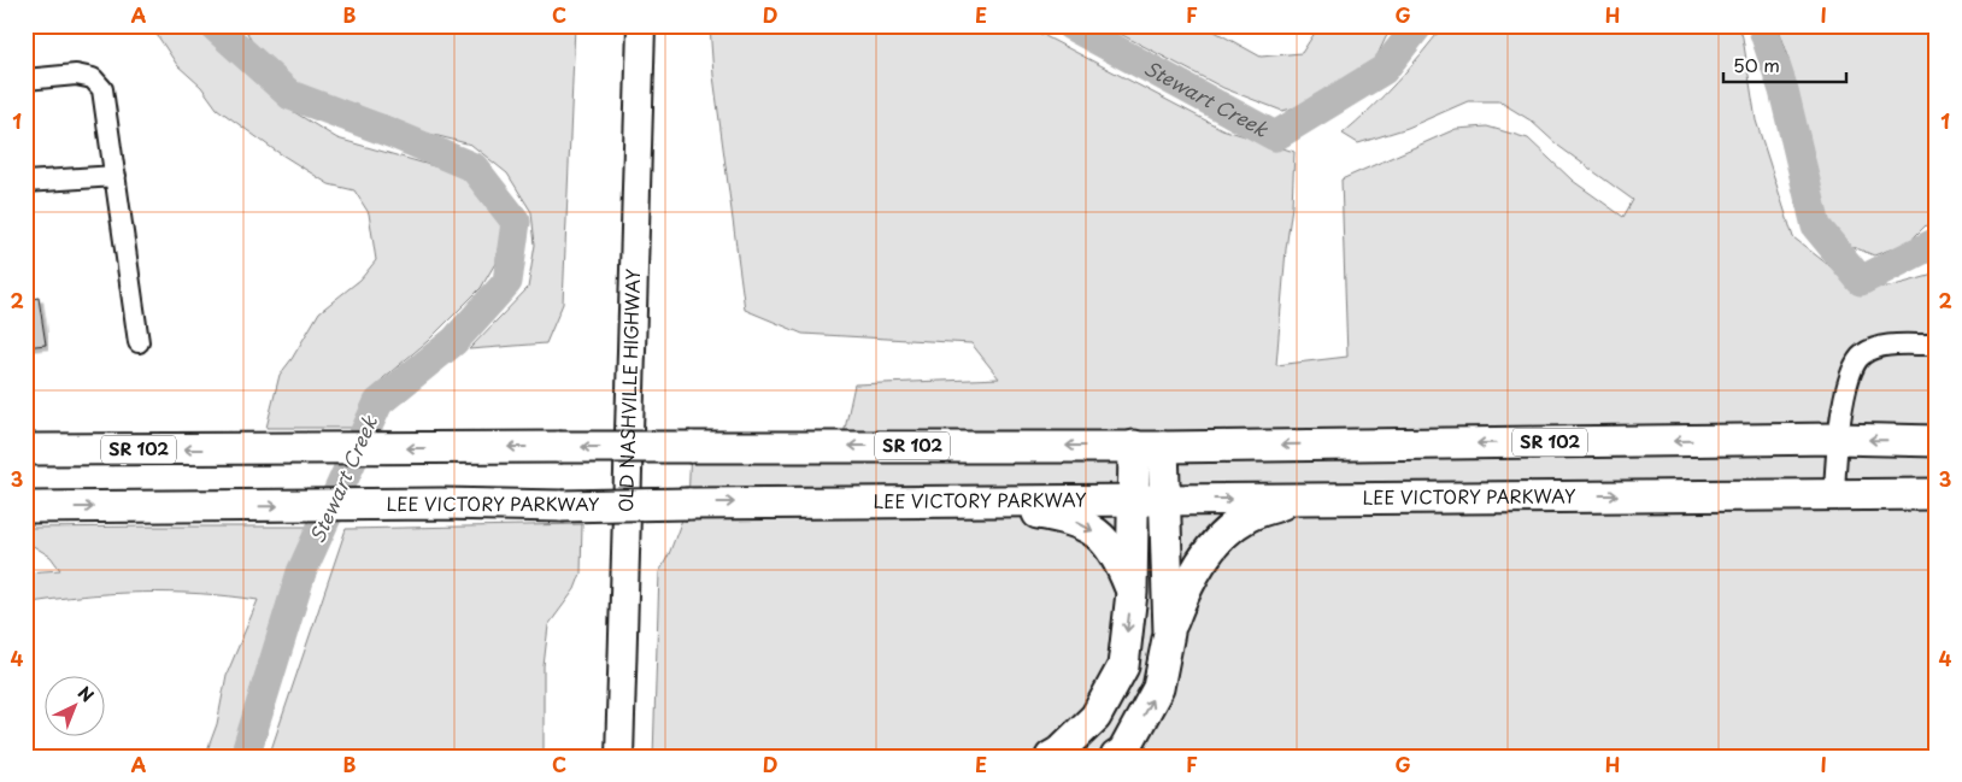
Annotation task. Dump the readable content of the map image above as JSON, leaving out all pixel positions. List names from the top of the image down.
{
  "streets": {
    "main road": ["OLD NASHVILLE HIGHWAY", "SR 102", "LEE VICTORY PARKWAY"]
  },
  "water": ["Stewart Creek"],
  "scale_bar": "50 m",
  "north": "top right",
  "grid": {
    "columns": [
      "A",
      "B",
      "C",
      "D",
      "E",
      "F",
      "G",
      "H",
      "I"
    ],
    "rows": [
      "1",
      "2",
      "3",
      "4"
    ]
  }
}
